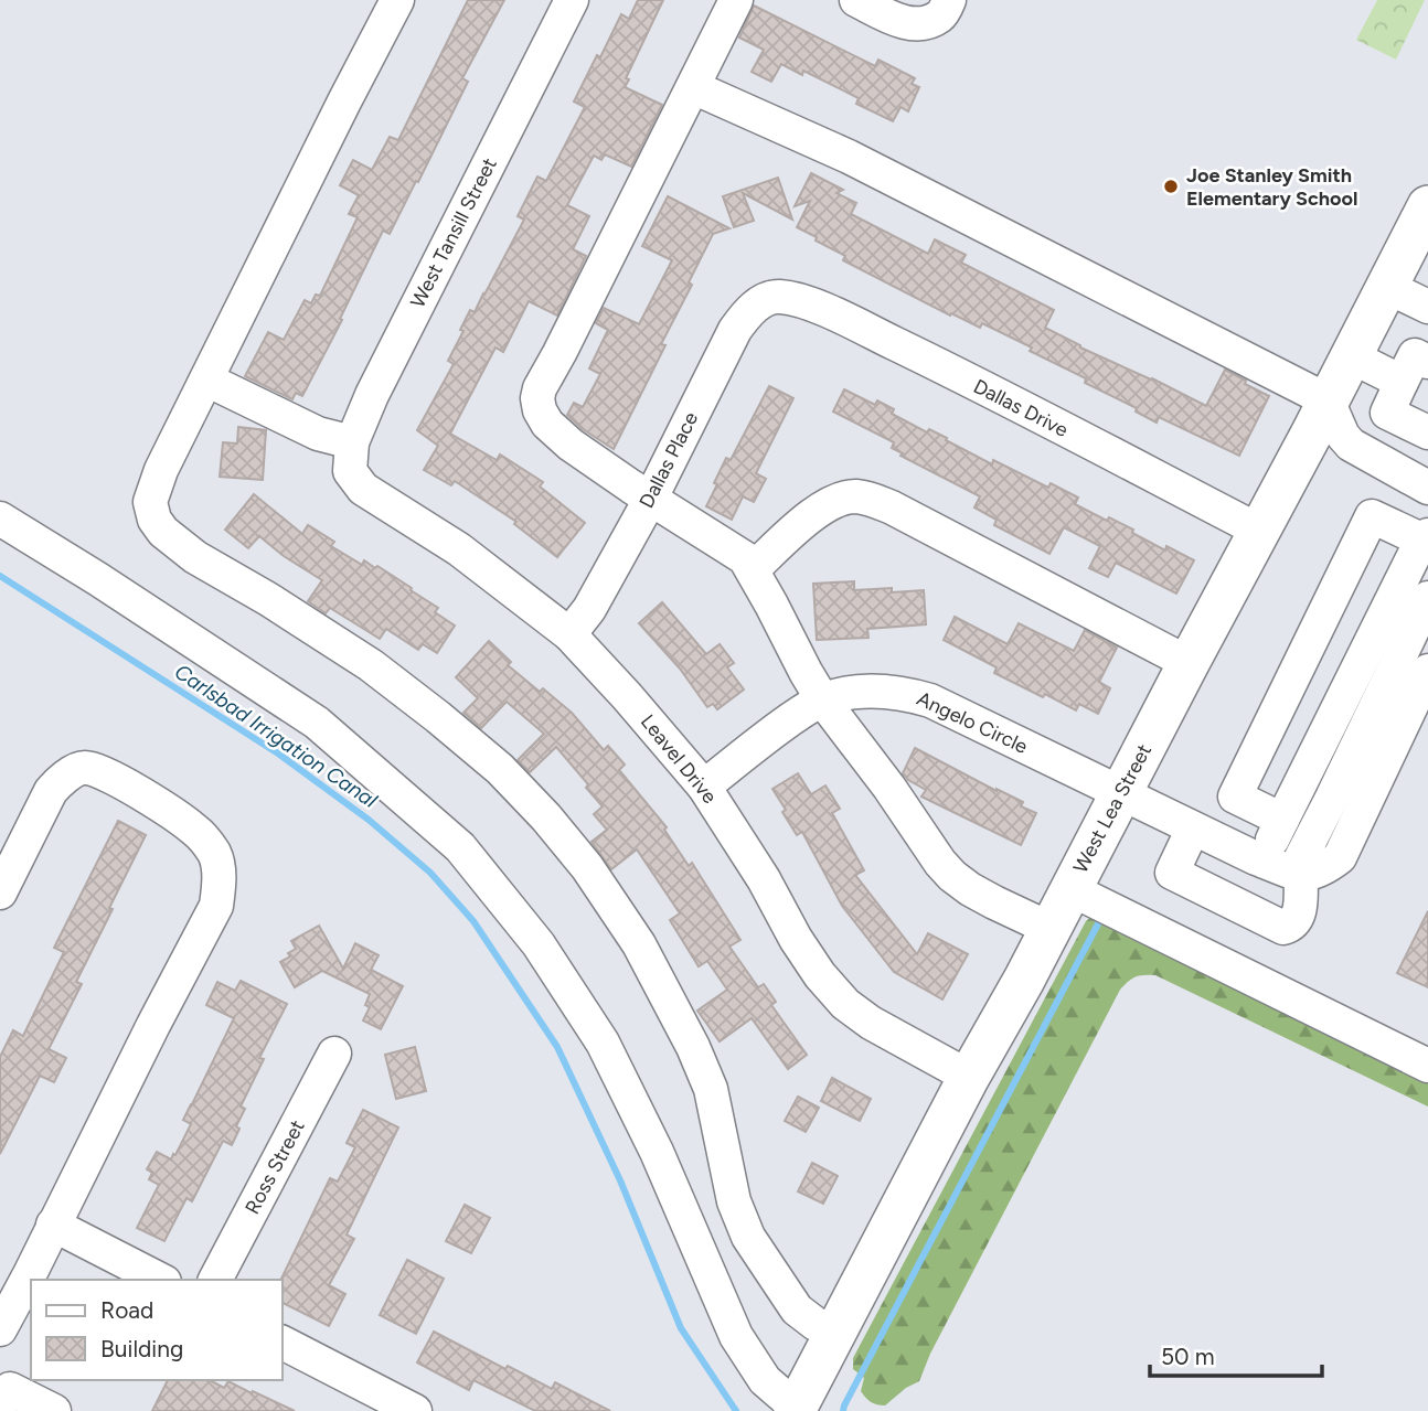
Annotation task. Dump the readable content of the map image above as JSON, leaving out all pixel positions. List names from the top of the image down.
{
  "streets": {
    "main road": ["West Lea Street"],
    "street": [
      "West Tansill Street",
      "Dallas Drive",
      "Dallas Place",
      "Angelo Circle",
      "Leavel Drive",
      "Ross Street"
    ]
  },
  "crossings": [
    ["West Tansill Street", "Leavel Drive"],
    ["Dallas Drive", "Dallas Place"],
    ["Dallas Drive", "West Lea Street"],
    ["Dallas Place", "Leavel Drive"],
    ["Angelo Circle", "Leavel Drive"],
    ["Angelo Circle", "West Lea Street"],
    ["Leavel Drive", "West Lea Street"]
  ],
  "water": ["Carlsbad Irrigation Canal"],
  "places": ["Joe Stanley Smith Elementary School"],
  "legend": ["Road", "Building"],
  "scale_bar": "50 m"
}
